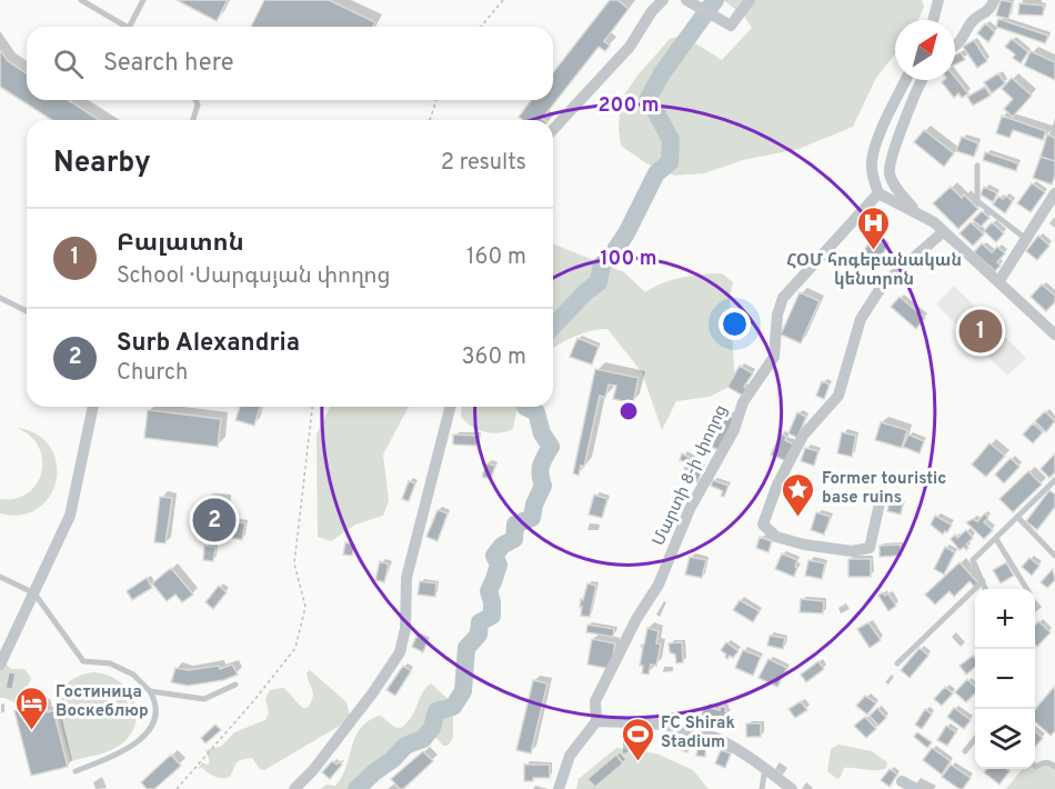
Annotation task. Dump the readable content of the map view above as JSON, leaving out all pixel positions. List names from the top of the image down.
{
  "streets": {
    "street": ["Մարտի 8-ի փողոց"]
  },
  "places": {
    "hospital": ["ՀՕՄ հոգեբանական կենտրոն"],
    "place": ["Former touristic base ruins"],
    "hotel": ["Гостиница Воскеблюр"],
    "sports": ["FC Shirak Stadium"]
  },
  "north": "top right",
  "page": {
    "search": "Search here",
    "heading": ["Nearby", "2 results"],
    "list": [
      {
        "mark": "1",
        "name": "Բալատոն",
        "note": "School · Սարգսյան փողոց",
        "value": "160 m"
      },
      {
        "mark": "2",
        "name": "Surb Alexandria",
        "note": "Church",
        "value": "360 m"
      }
    ],
    "pins": ["1", "2"],
    "map_buttons": ["+", "−"]
  },
  "rings": ["200 m", "100 m"]
}
